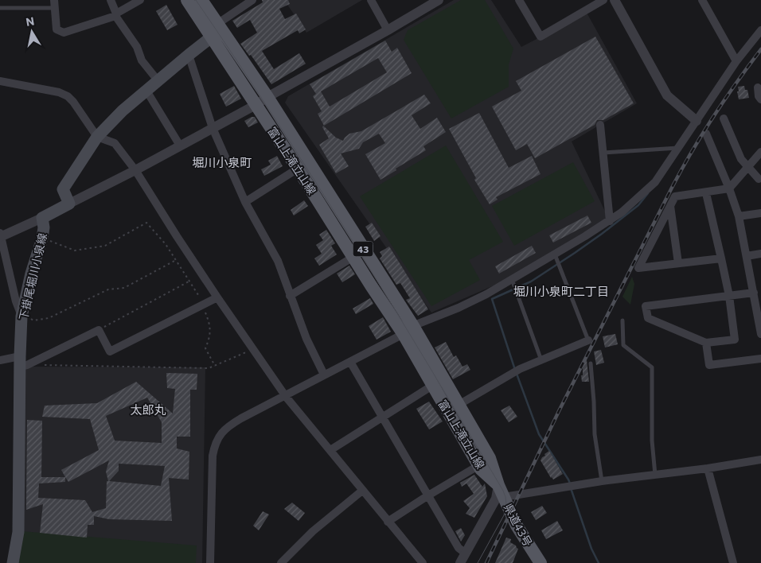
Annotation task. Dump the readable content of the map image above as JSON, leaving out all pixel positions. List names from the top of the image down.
{
  "streets": {
    "main road": [
      "富山上滝立山線",
      "43",
      "下掛尾堀川小泉線",
      "県道43号"
    ]
  },
  "crossings": [
    ["富山上滝立山線", "県道43号"]
  ],
  "districts": ["堀川小泉町", "堀川小泉町二丁目", "太郎丸"],
  "north": "top"
}
